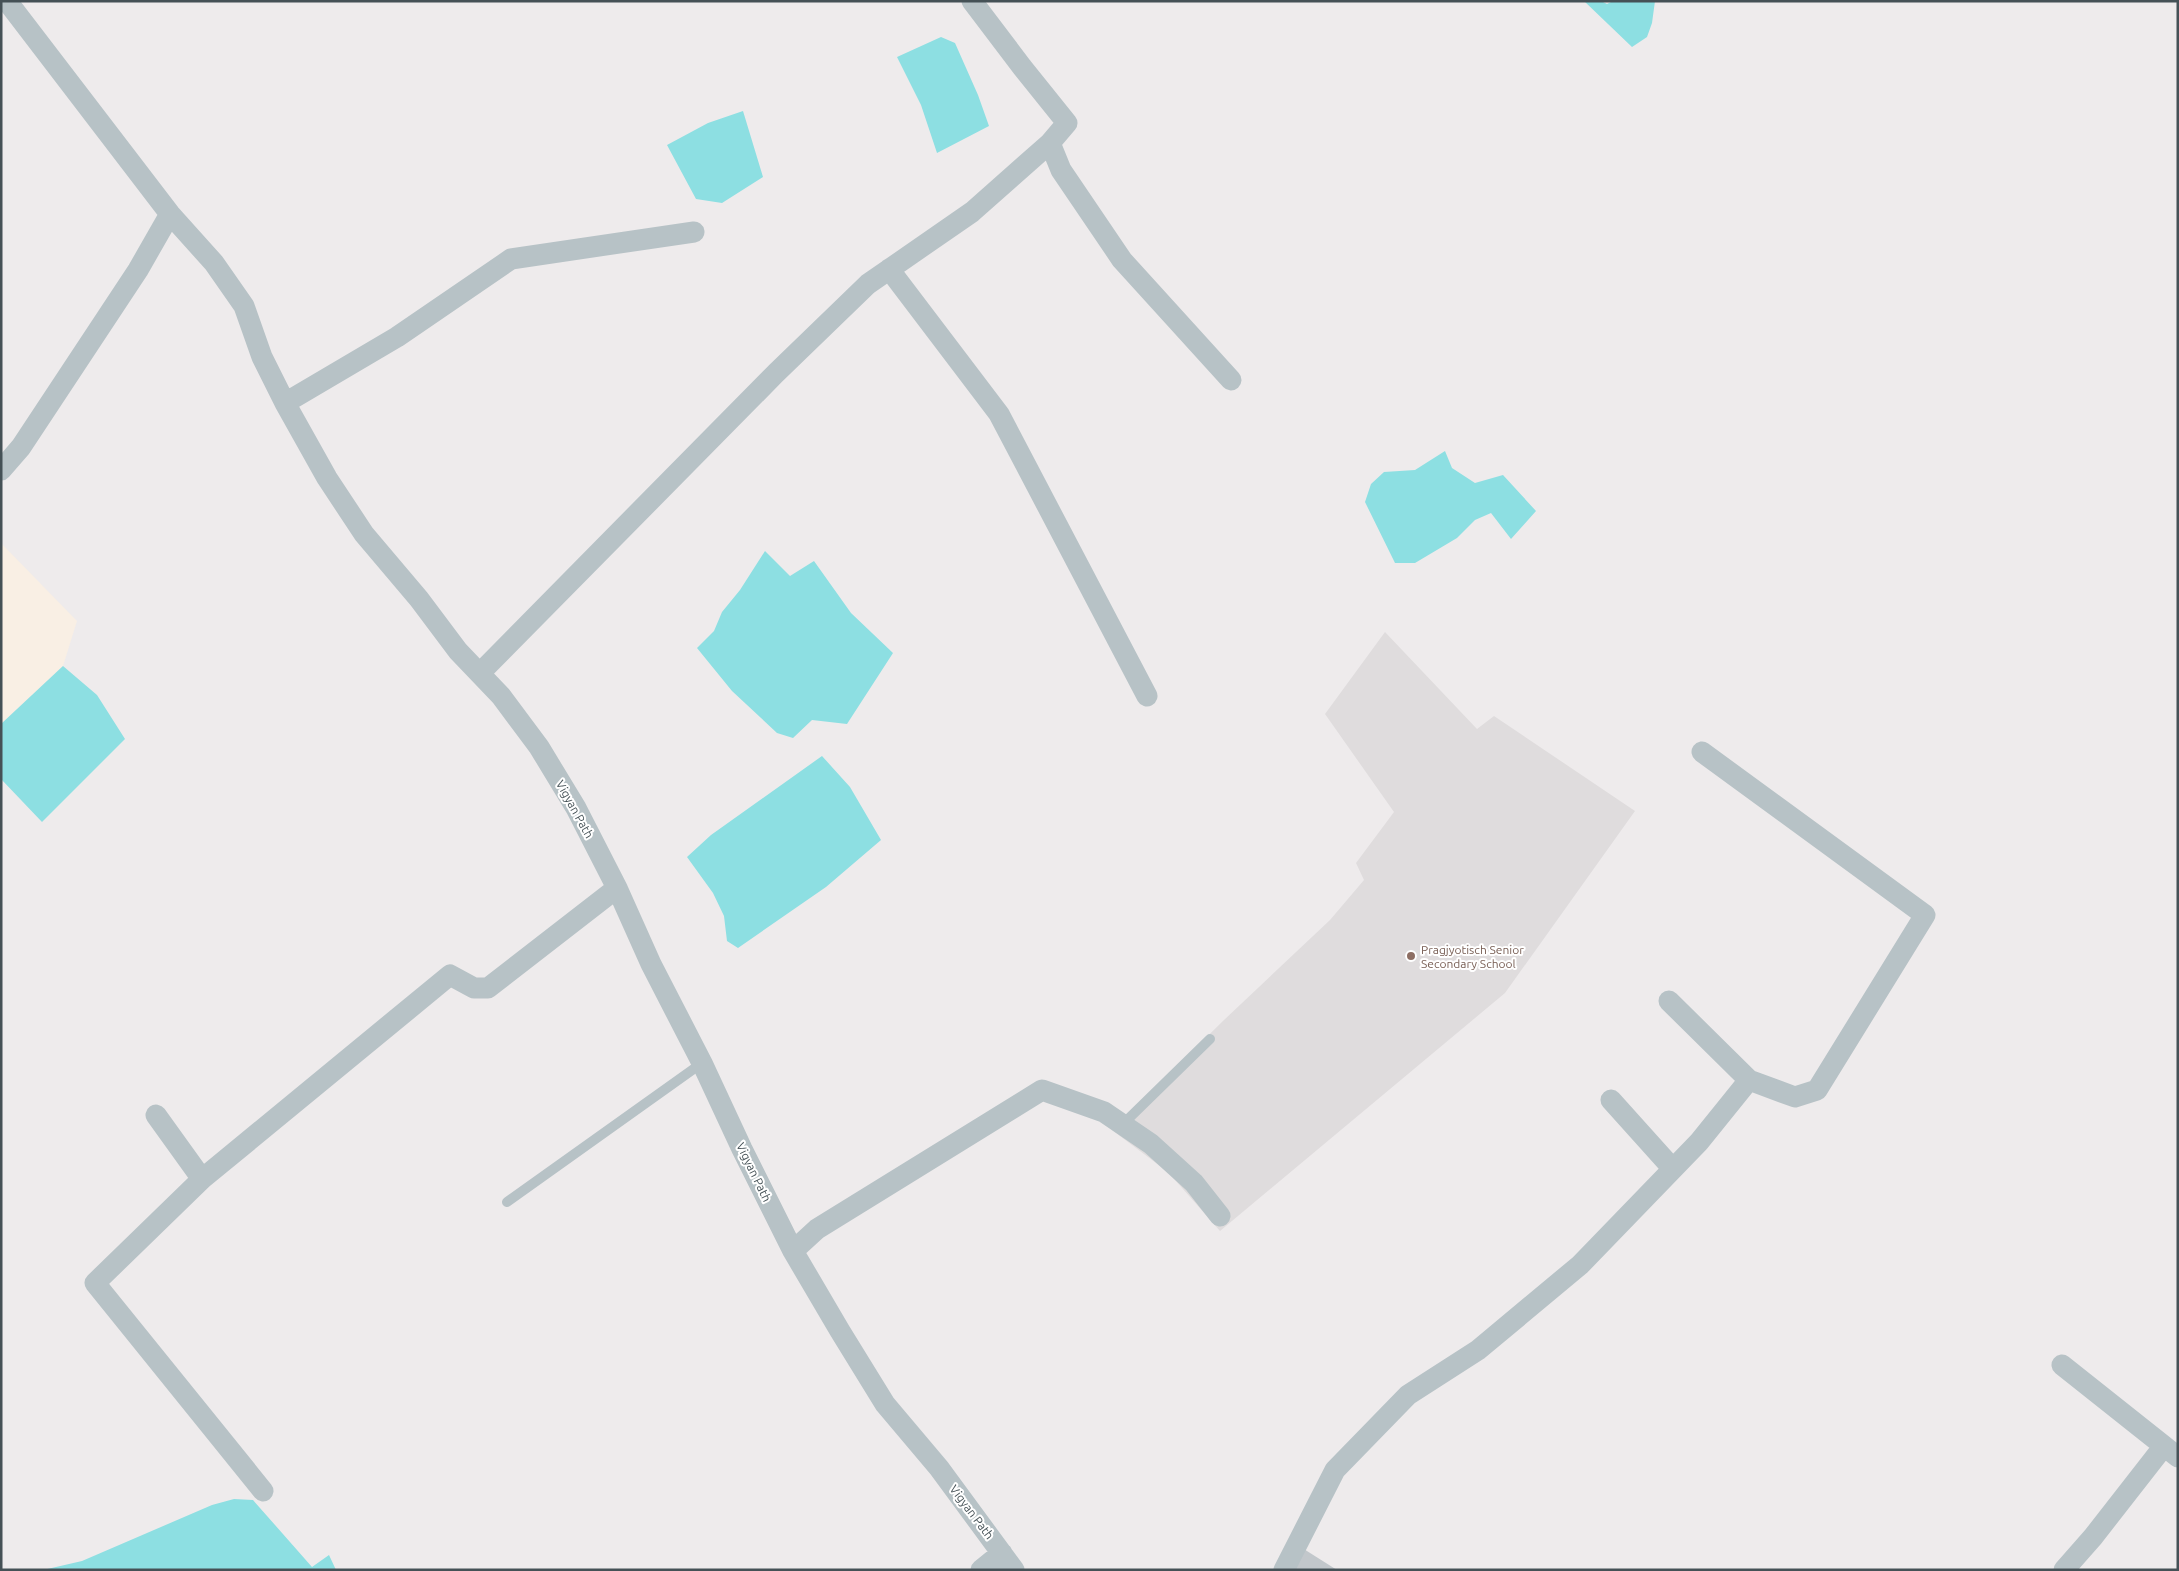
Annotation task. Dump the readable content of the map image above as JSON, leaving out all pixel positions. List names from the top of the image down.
{
  "streets": {
    "street": ["Vigyan Path"]
  },
  "places": ["Pragjyotisch Senior Secondary School"]
}
